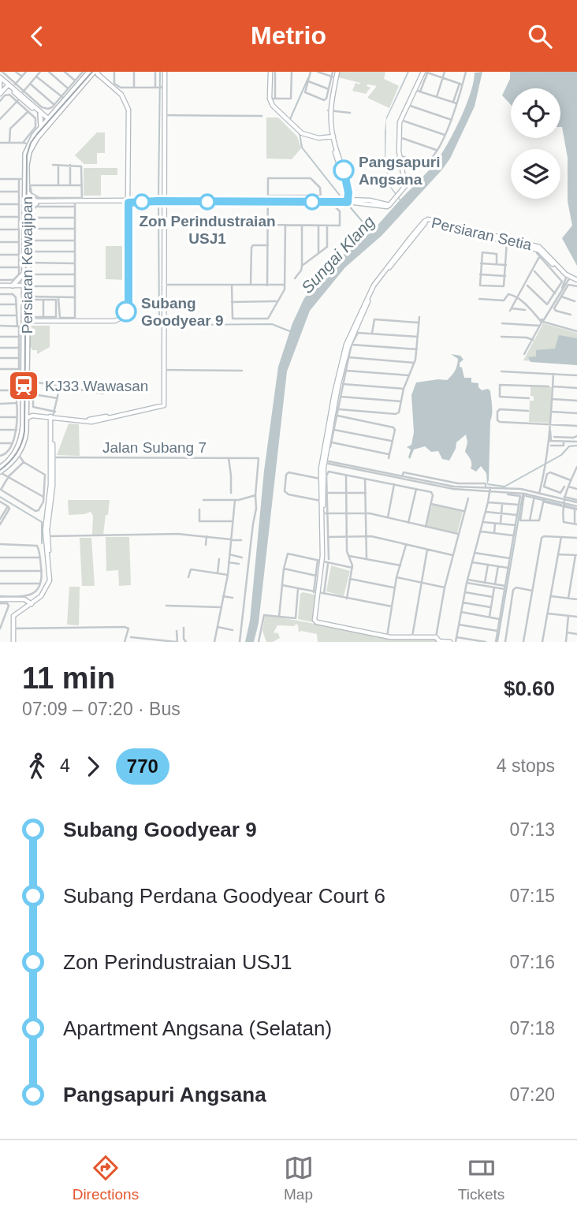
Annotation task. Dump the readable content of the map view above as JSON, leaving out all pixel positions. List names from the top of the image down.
{
  "streets": {
    "main road": ["Persiaran Kewajipan"],
    "street": ["Persiaran Setia", "Jalan Subang 7"]
  },
  "water": ["Sungai Klang"],
  "places": {
    "other": ["Pangsapuri Angsana", "Zon Perindustraian USJ1", "Subang Goodyear 9"],
    "station": ["KJ33 Wawasan"]
  },
  "lines": ["bus line 770"],
  "page": {
    "header": "Metrio",
    "heading": ["11 min", "07:09 – 07:20 · Bus", "$0.60"],
    "legs": ["4", "770", "4 stops"],
    "list": [
      {
        "name": "Subang Goodyear 9",
        "value": "07:13"
      },
      {
        "name": "Subang Perdana Goodyear Court 6",
        "value": "07:15"
      },
      {
        "name": "Zon Perindustraian USJ1",
        "value": "07:16"
      },
      {
        "name": "Apartment Angsana (Selatan)",
        "value": "07:18"
      },
      {
        "name": "Pangsapuri Angsana",
        "value": "07:20"
      }
    ],
    "tabs": ["Directions", "Map", "Tickets"]
  }
}
